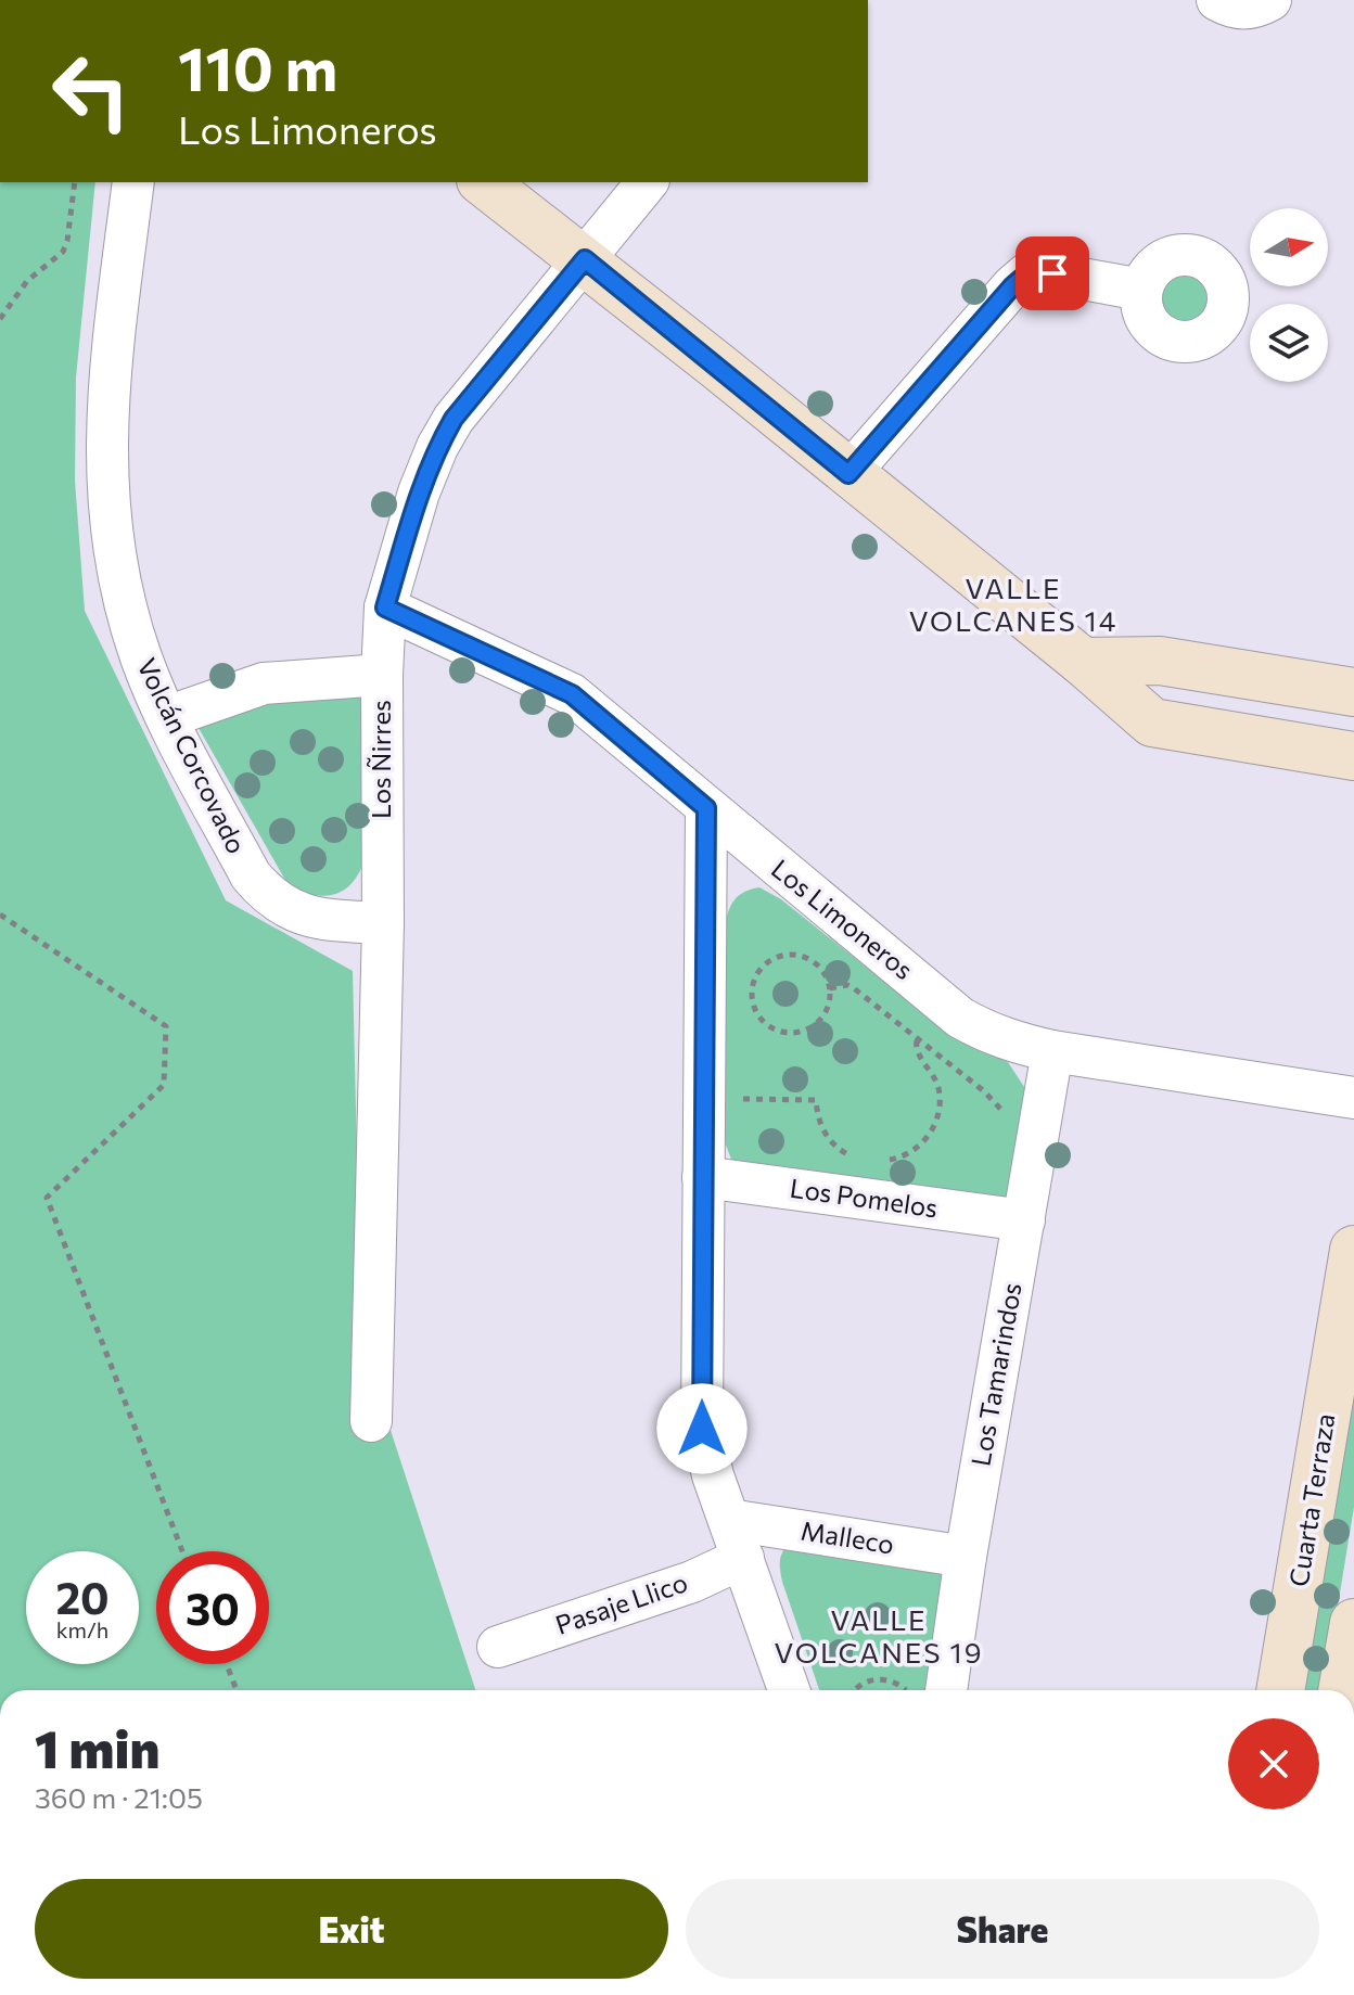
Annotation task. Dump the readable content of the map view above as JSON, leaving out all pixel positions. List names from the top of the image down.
{
  "streets": {
    "main road": ["Cuarta Terraza"],
    "street": [
      "Volcán Corcovado",
      "Los Ñirres",
      "Los Limoneros",
      "Los Pomelos",
      "Los Tamarindos",
      "Malleco",
      "Pasaje Llico"
    ]
  },
  "crossings": [
    ["Volcán Corcovado", "Los Ñirres"],
    ["Los Ñirres", "Los Limoneros"],
    ["Los Limoneros", "Los Tamarindos"],
    ["Los Pomelos", "Los Tamarindos"],
    ["Los Tamarindos", "Malleco"],
    ["Malleco", "Pasaje Llico"]
  ],
  "districts": ["VALLE VOLCANES 14", "VALLE VOLCANES 19"],
  "north": "right",
  "page": {
    "turn": ["110 m", "Los Limoneros"],
    "speed": "20 km/h",
    "limit": "30",
    "heading": ["1 min", "360 m · 21:05"],
    "buttons": ["Exit", "Share"]
  }
}
